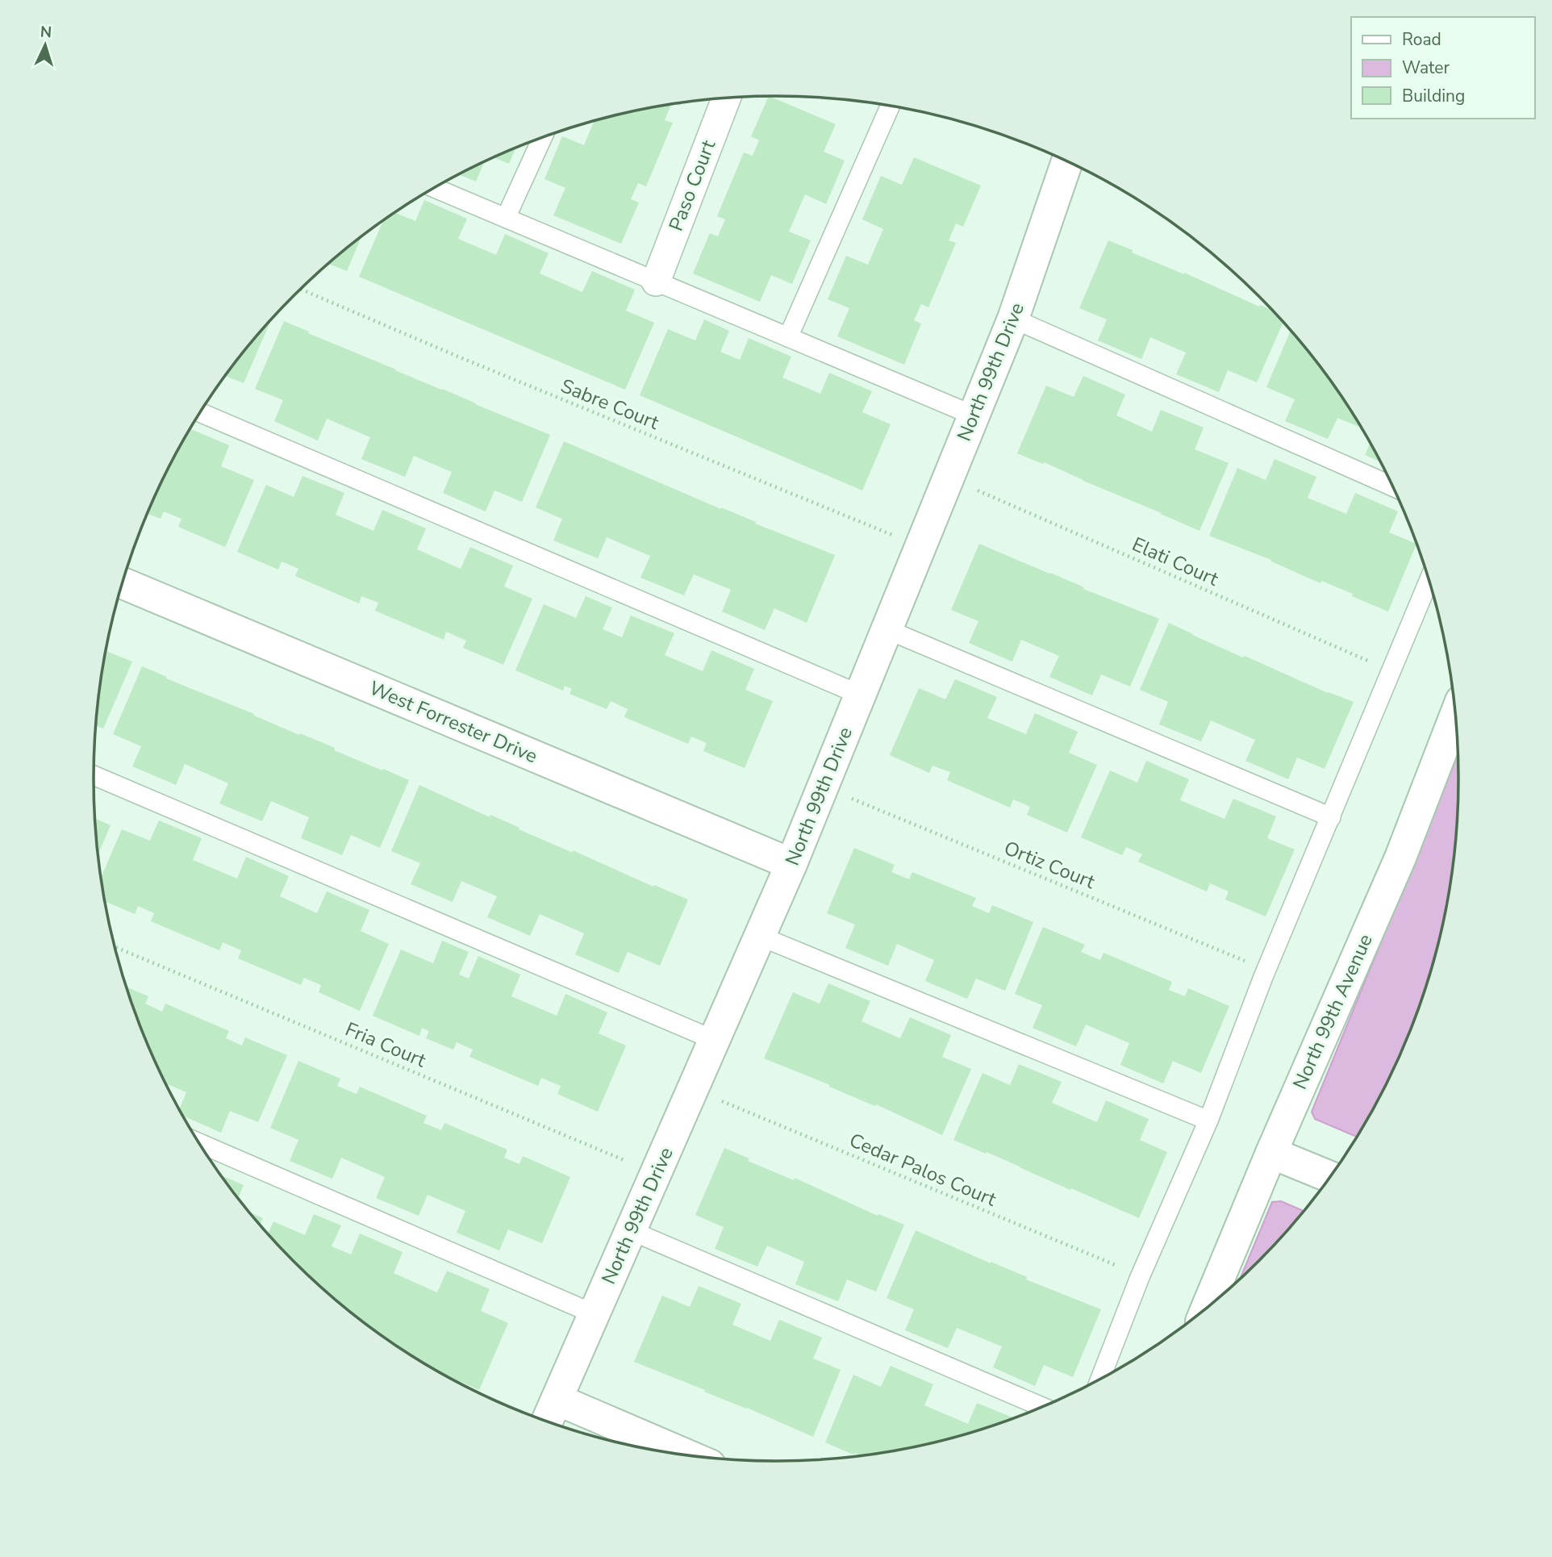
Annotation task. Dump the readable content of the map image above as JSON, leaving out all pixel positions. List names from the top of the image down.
{
  "streets": {
    "street": [
      "Paso Court",
      "North 99th Drive",
      "West Forrester Drive",
      "North 99th Avenue"
    ],
    "path": [
      "Sabre Court",
      "Elati Court",
      "Ortiz Court",
      "Fria Court",
      "Cedar Palos Court"
    ]
  },
  "crossings": [
    ["North 99th Drive", "Sabre Court"],
    ["North 99th Drive", "Elati Court"],
    ["North 99th Drive", "West Forrester Drive"],
    ["North 99th Drive", "Ortiz Court"],
    ["North 99th Drive", "Fria Court"],
    ["North 99th Drive", "Cedar Palos Court"]
  ],
  "legend": ["Road", "Water", "Building"],
  "north": "top"
}
